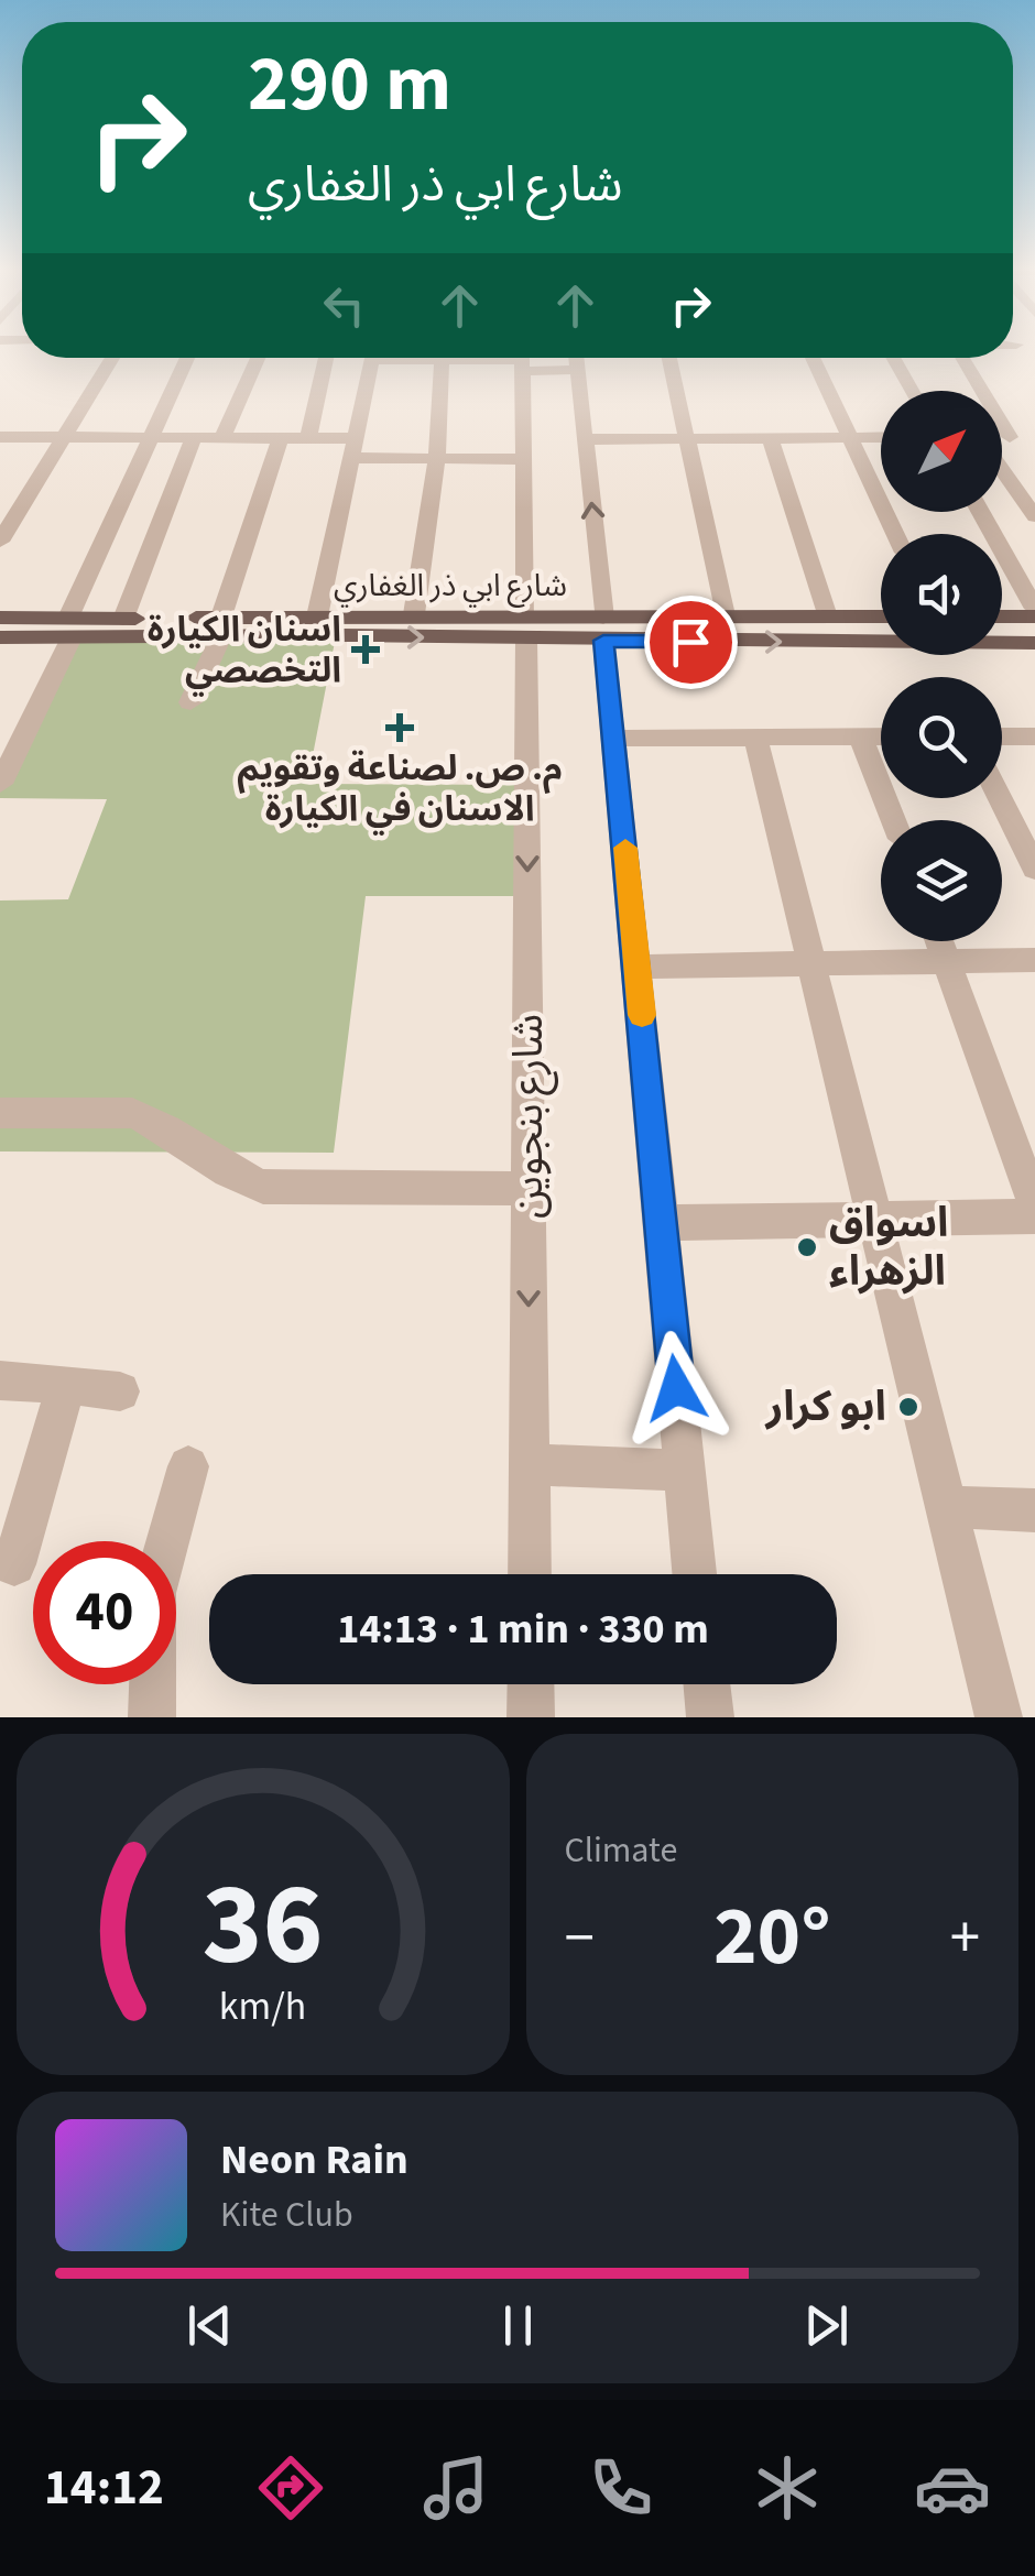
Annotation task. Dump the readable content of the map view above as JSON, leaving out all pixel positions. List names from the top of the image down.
{
  "streets": {
    "main road": ["شارع ابي ذر الغفاري"],
    "street": ["شارع بنجوين"]
  },
  "crossings": [
    ["شارع ابي ذر الغفاري", "شارع بنجوين"]
  ],
  "places": {
    "health": ["اسنان الكيارة التخصصي", "م. ص. لصناعة وتقويم الاسنان في الكيارة"],
    "other": ["اسواق الزهراء", "ابو كرار"]
  },
  "north": "top right",
  "page": {
    "turn": ["290 m", "شارع ابي ذر الغفاري"],
    "limit": "40",
    "trip": "14:13 · 1 min · 330 m",
    "tile": "Climate",
    "heat": ["−", "20°", "+"],
    "song": ["Neon Rain", "Kite Club"],
    "tabs": "14:12",
    "gauge": ["36", "km/h"]
  }
}
